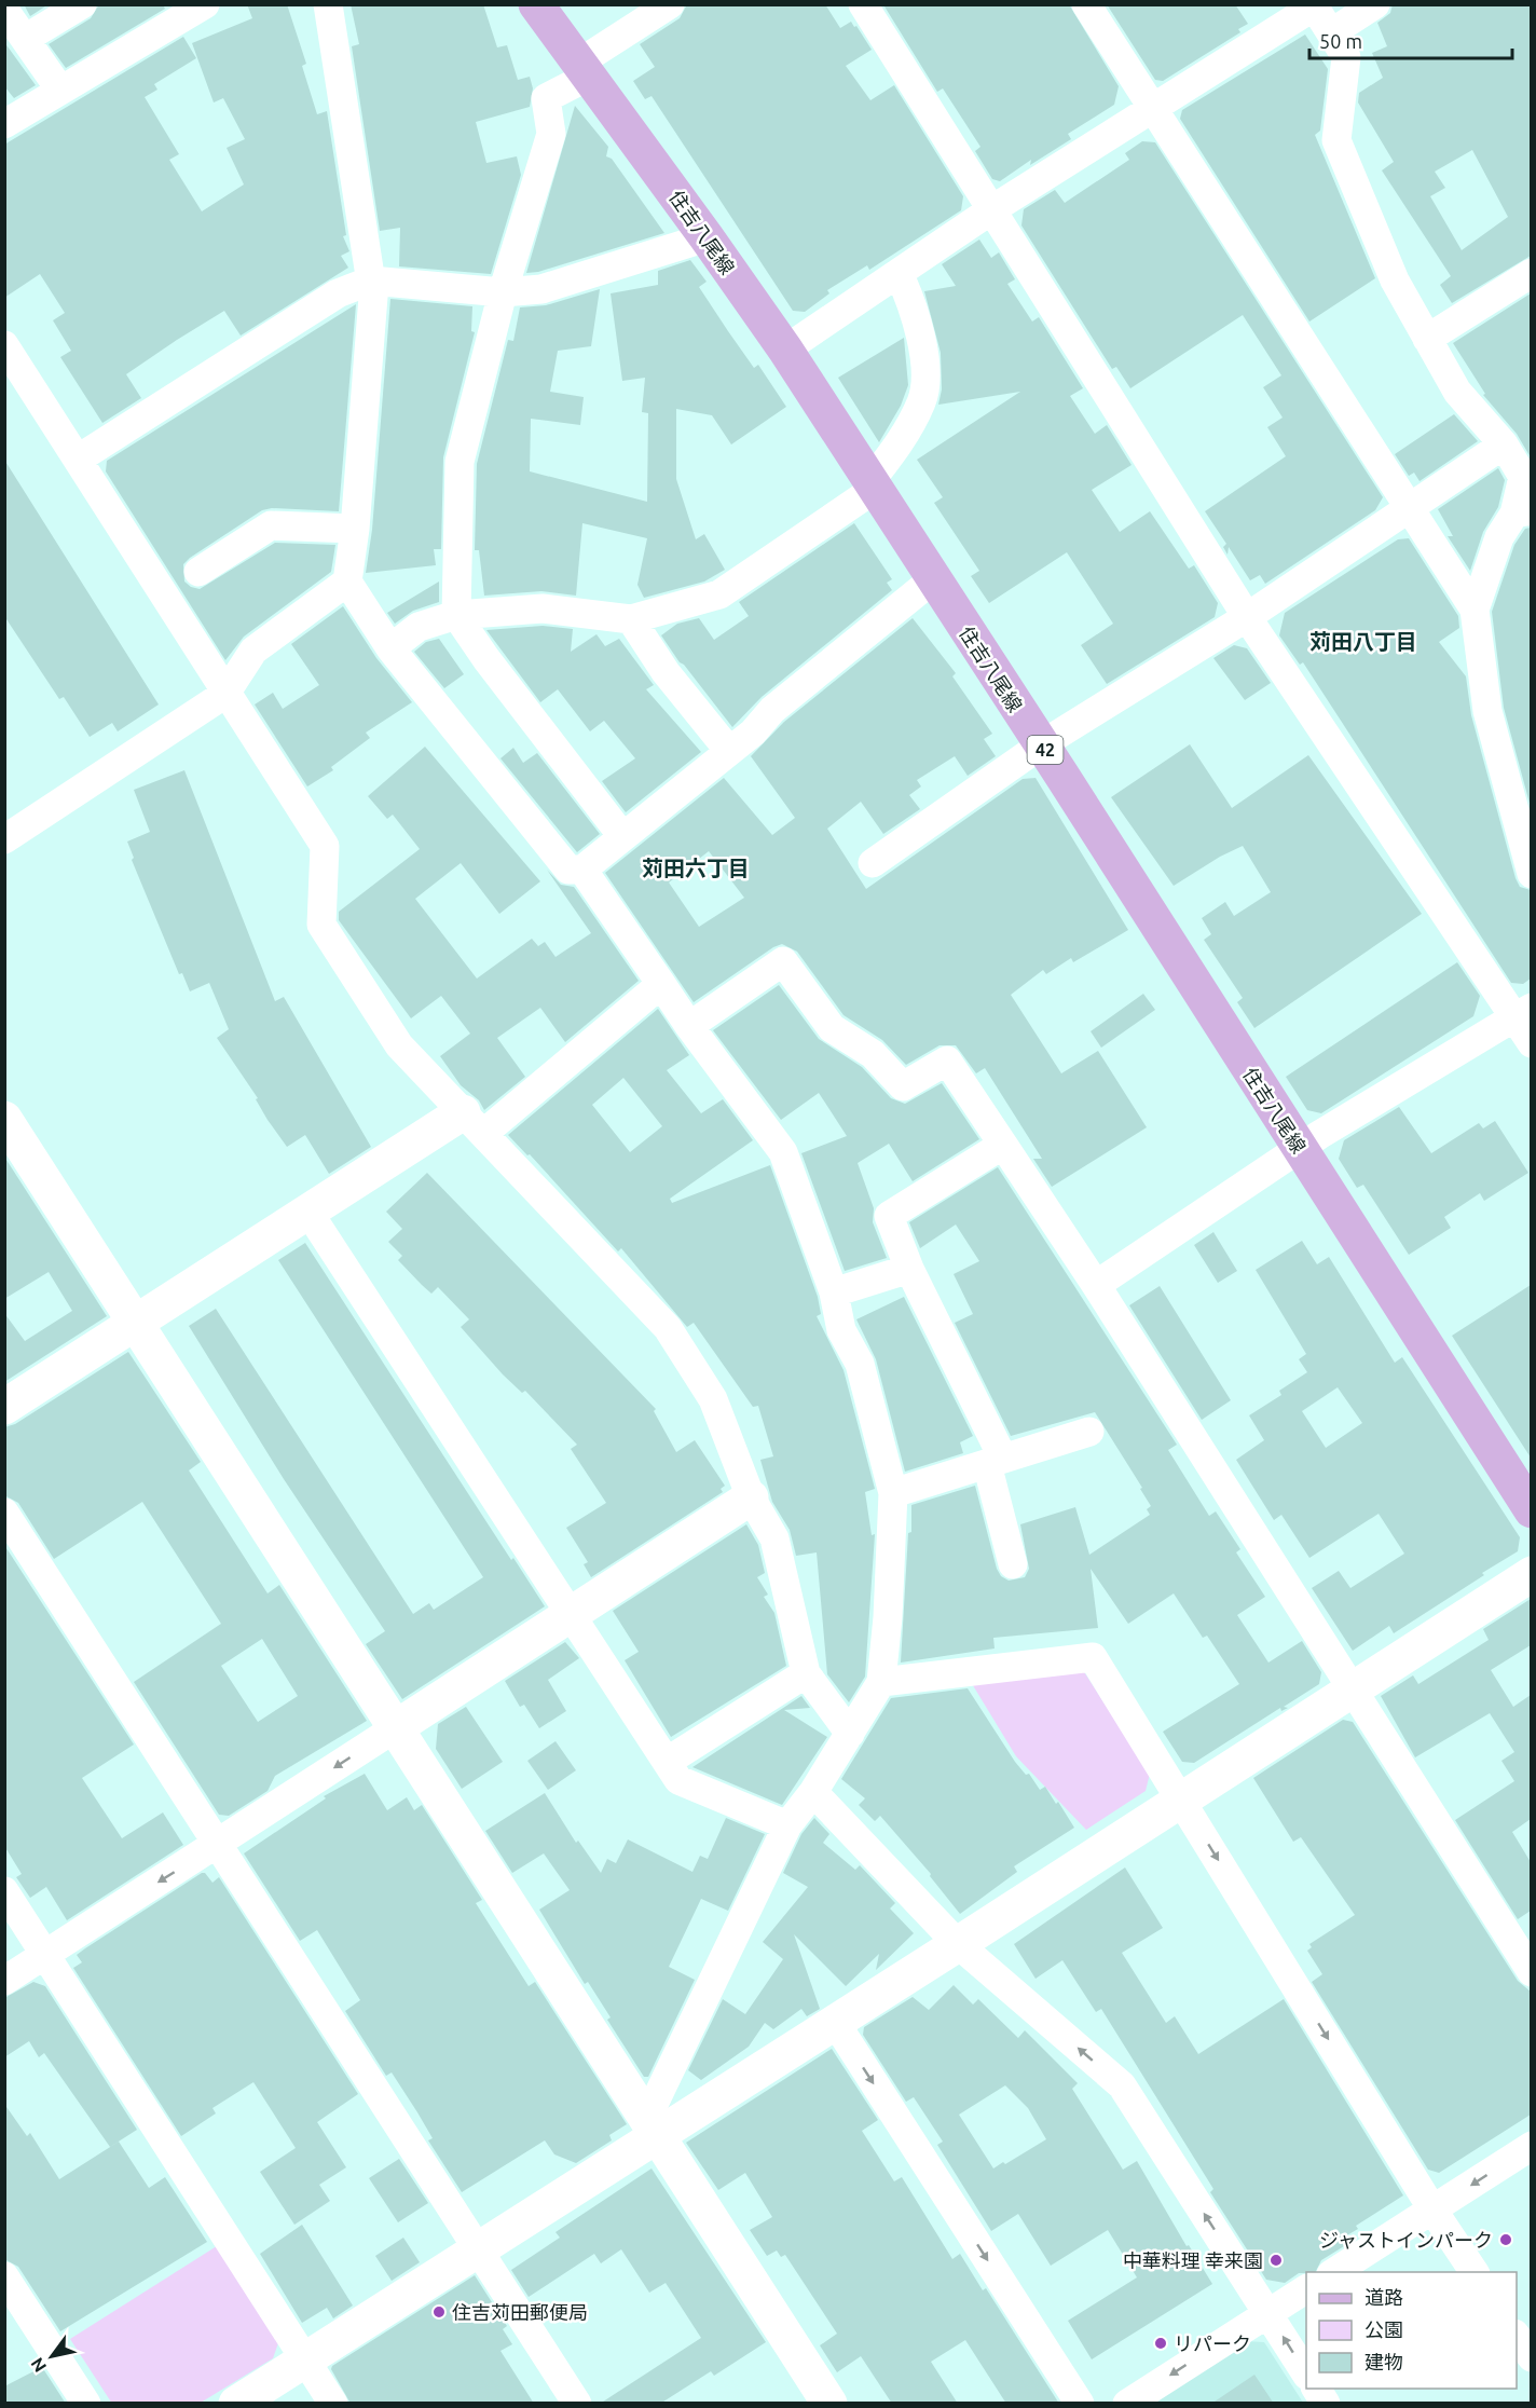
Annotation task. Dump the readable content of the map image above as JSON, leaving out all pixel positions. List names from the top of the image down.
{
  "streets": {
    "main road": ["住吉八尾線", "42"]
  },
  "districts": ["苅田八丁目", "苅田六丁目"],
  "places": [
    "ジャストインパーク",
    "中華料理 幸来園",
    "住吉苅田郵便局",
    "リパーク"
  ],
  "legend": ["道路", "公園", "建物"],
  "scale_bar": "50 m",
  "north": "bottom left"
}
